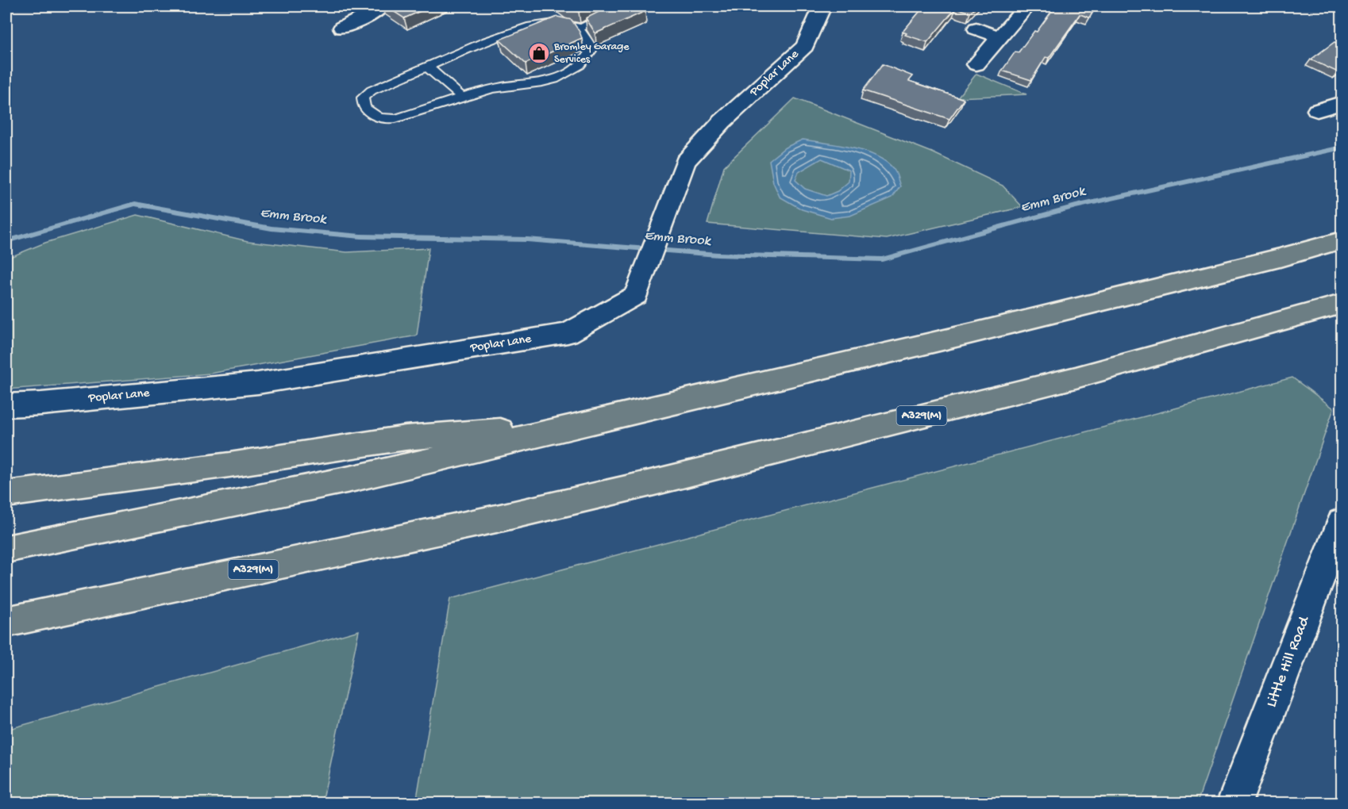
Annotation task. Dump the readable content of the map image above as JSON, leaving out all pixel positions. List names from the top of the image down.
{
  "streets": {
    "highway": ["A329(M)"],
    "street": ["Poplar Lane", "Little Hill Road"]
  },
  "water": ["Emm Brook"],
  "places": {
    "shop": ["Bromley Garage Services"]
  }
}
